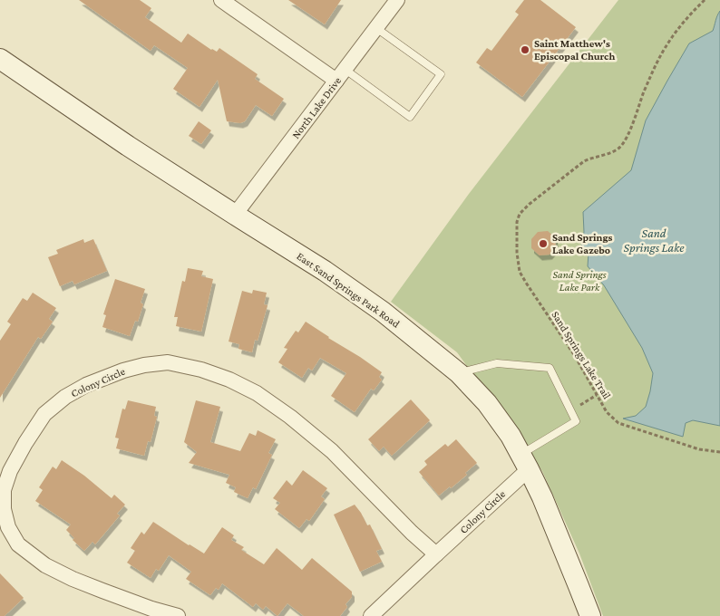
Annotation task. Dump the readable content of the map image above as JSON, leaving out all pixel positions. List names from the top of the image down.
{
  "streets": {
    "street": ["North Lake Drive", "East Sand Springs Park Road", "Colony Circle"],
    "path": ["Sand Springs Lake Trail"]
  },
  "crossings": [
    ["North Lake Drive", "East Sand Springs Park Road"],
    ["East Sand Springs Park Road", "Colony Circle"]
  ],
  "water": ["Sand Springs Lake"],
  "parks": ["Sand Springs Lake Park"],
  "places": ["Saint Matthew's Episcopal Church", "Sand Springs Lake Gazebo"]
}
